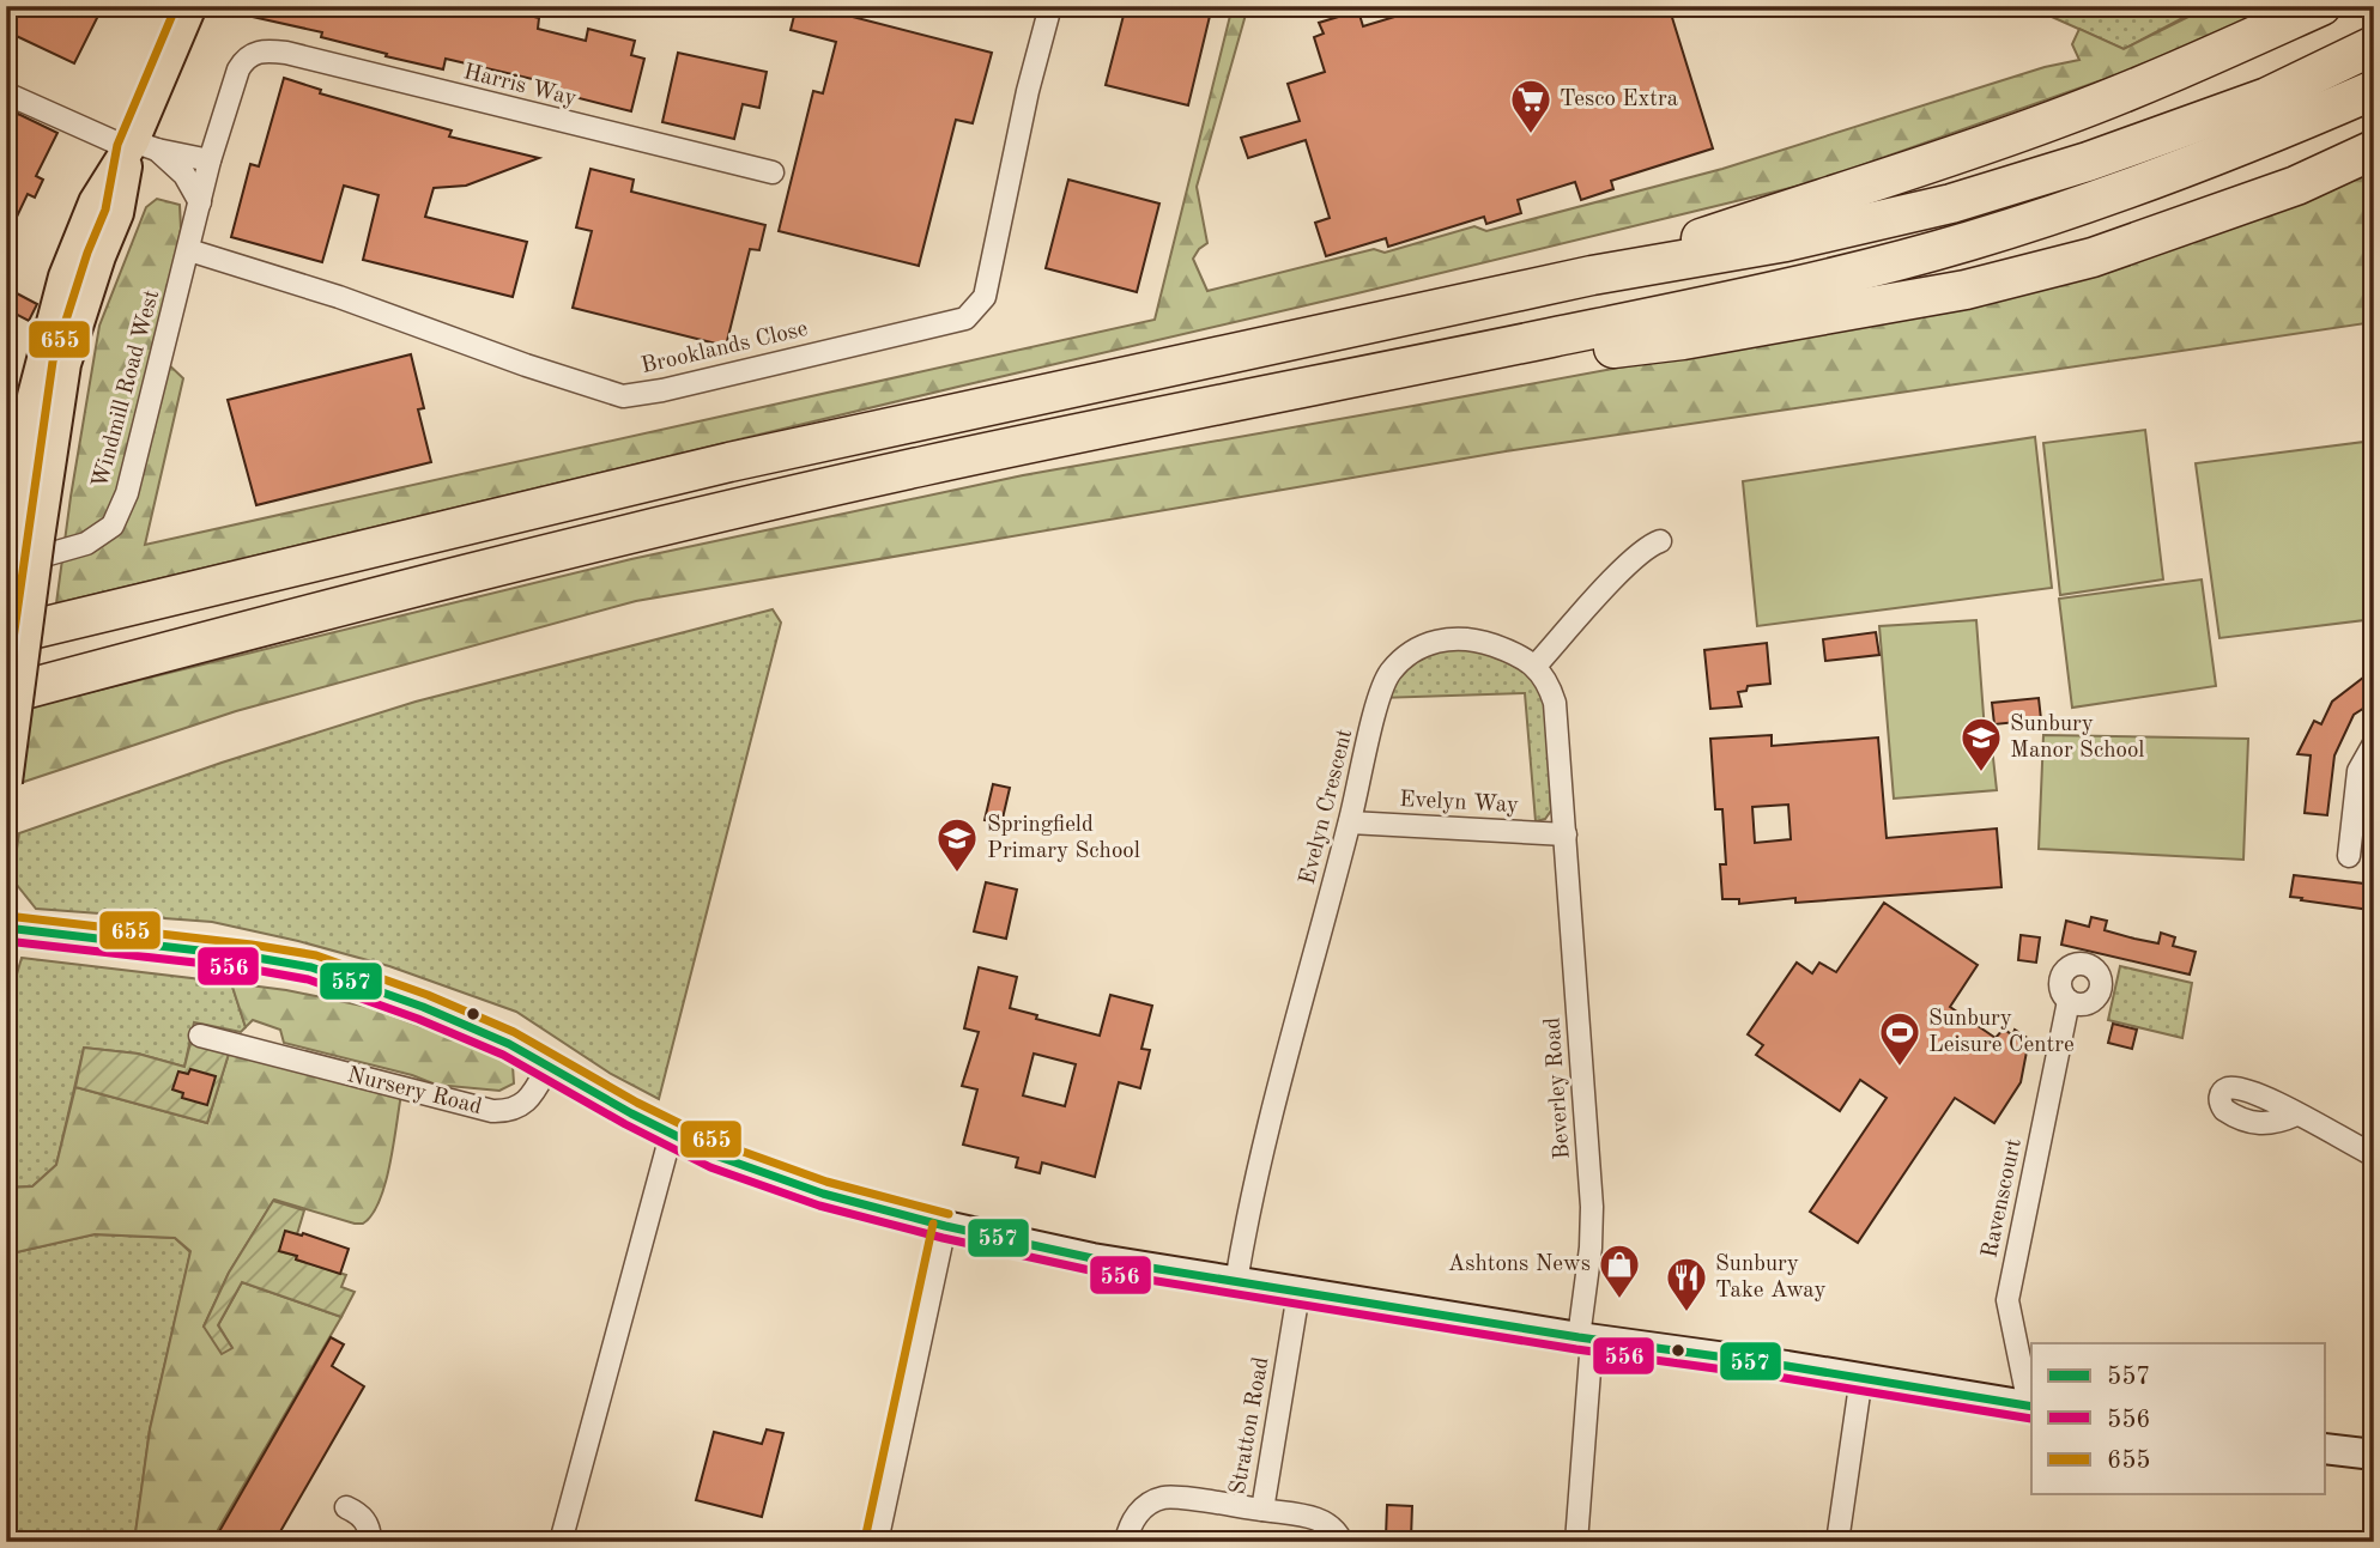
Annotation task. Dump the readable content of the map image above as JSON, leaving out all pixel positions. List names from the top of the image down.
{
  "streets": {
    "street": [
      "Harris Way",
      "Brooklands Close",
      "Windmill Road West",
      "Evelyn Way",
      "Evelyn Crescent",
      "Beverley Road",
      "Nursery Road",
      "Ravenscourt",
      "Stratton Road"
    ]
  },
  "crossings": [
    ["Harris Way", "Windmill Road West"],
    ["Brooklands Close", "Windmill Road West"],
    ["Evelyn Way", "Evelyn Crescent"],
    ["Evelyn Way", "Beverley Road"]
  ],
  "places": {
    "supermarket": ["Tesco Extra"],
    "school or university": ["Sunbury Manor School", "Springfield Primary School"],
    "sports": ["Sunbury Leisure Centre"],
    "shop": ["Ashtons News"],
    "restaurant": ["Sunbury Take Away"]
  },
  "lines": ["transit line 655", "transit line 557", "transit line 556"],
  "legend": ["557", "556", "655"]
}
